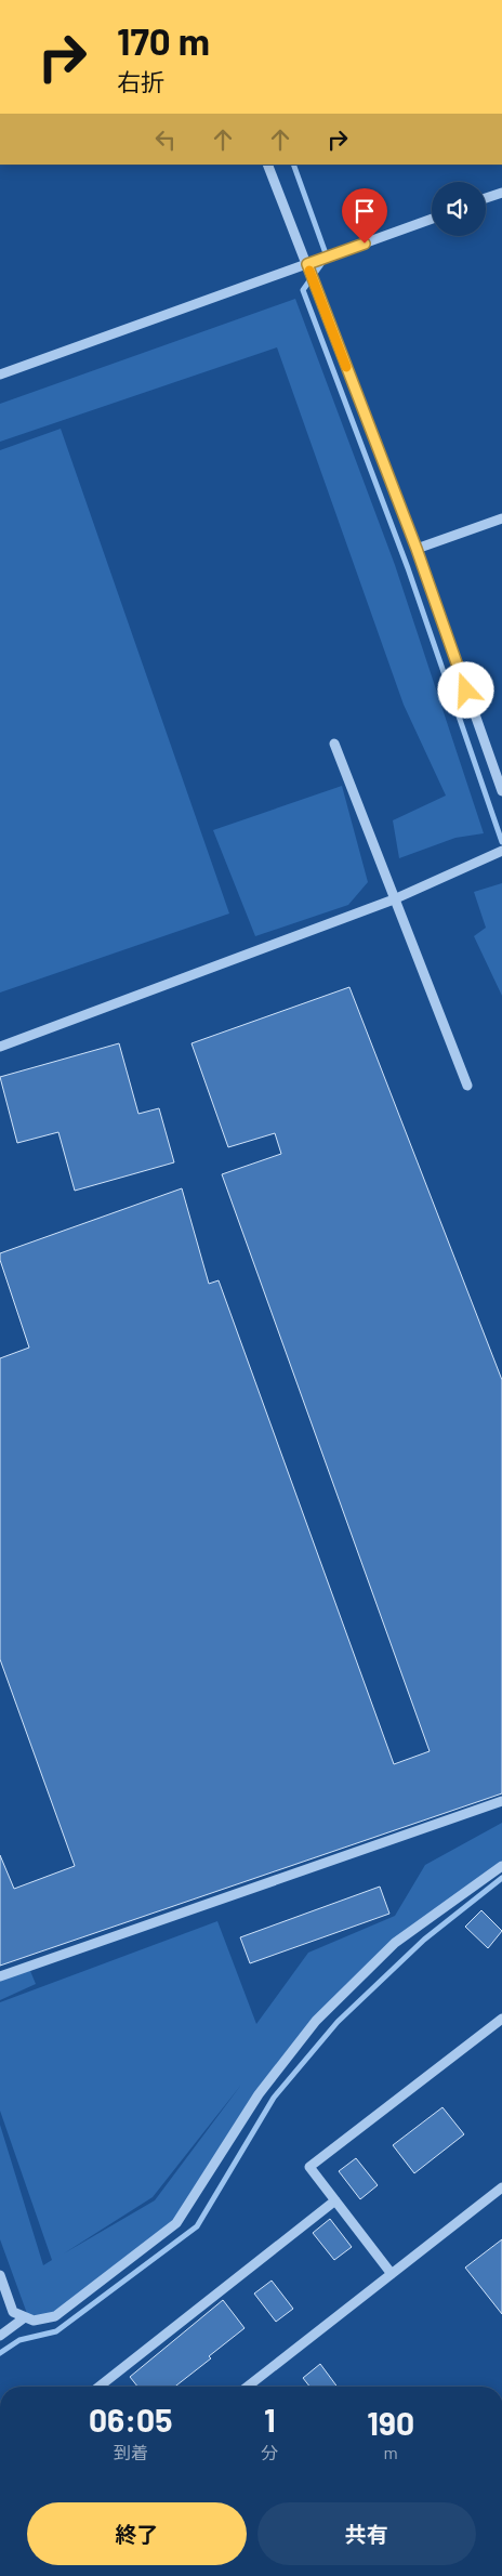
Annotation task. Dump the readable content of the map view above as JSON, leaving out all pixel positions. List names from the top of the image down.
{
  "page": {
    "turn": ["170 m", "右折"],
    "eta": [
      "06:05",
      "到着",
      "1",
      "分",
      "190",
      "m"
    ],
    "buttons": ["終了", "共有"]
  }
}
